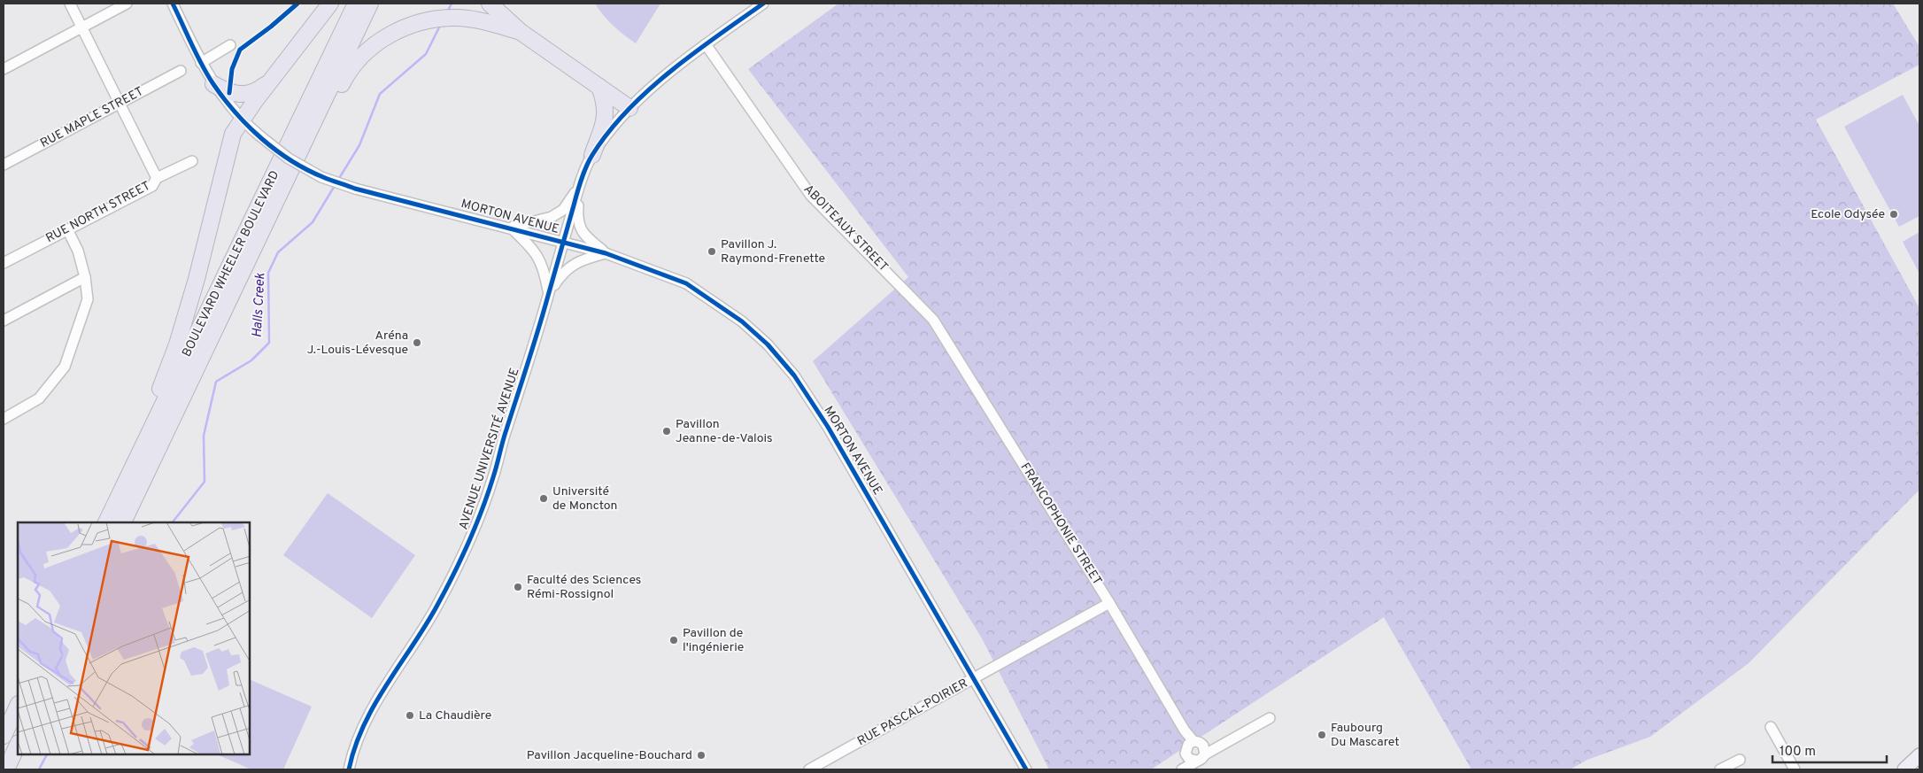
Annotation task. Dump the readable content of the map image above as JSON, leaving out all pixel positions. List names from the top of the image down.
{
  "streets": {
    "highway": ["BOULEVARD WHEELER BOULEVARD"],
    "street": [
      "RUE MAPLE STREET",
      "RUE NORTH STREET",
      "MORTON AVENUE",
      "ABOITEAUX STREET",
      "AVENUE UNIVERSITÉ AVENUE",
      "FRANCOPHONIE STREET",
      "RUE PASCAL-POIRIER"
    ]
  },
  "crossings": [
    ["MORTON AVENUE", "AVENUE UNIVERSITÉ AVENUE"],
    ["MORTON AVENUE", "RUE PASCAL-POIRIER"],
    ["ABOITEAUX STREET", "FRANCOPHONIE STREET"],
    ["FRANCOPHONIE STREET", "RUE PASCAL-POIRIER"]
  ],
  "water": ["Halls Creek"],
  "places": [
    "Ecole Odysée",
    "Pavillon J. Raymond-Frenette",
    "Aréna J.-Louis-Lévesque",
    "Pavillon Jeanne-de-Valois",
    "Université de Moncton",
    "Faculté des Sciences Rémi-Rossignol",
    "Pavillon de l'ingénierie",
    "La Chaudière",
    "Faubourg Du Mascaret",
    "Pavillon Jacqueline-Bouchard"
  ],
  "scale_bar": "100 m"
}
